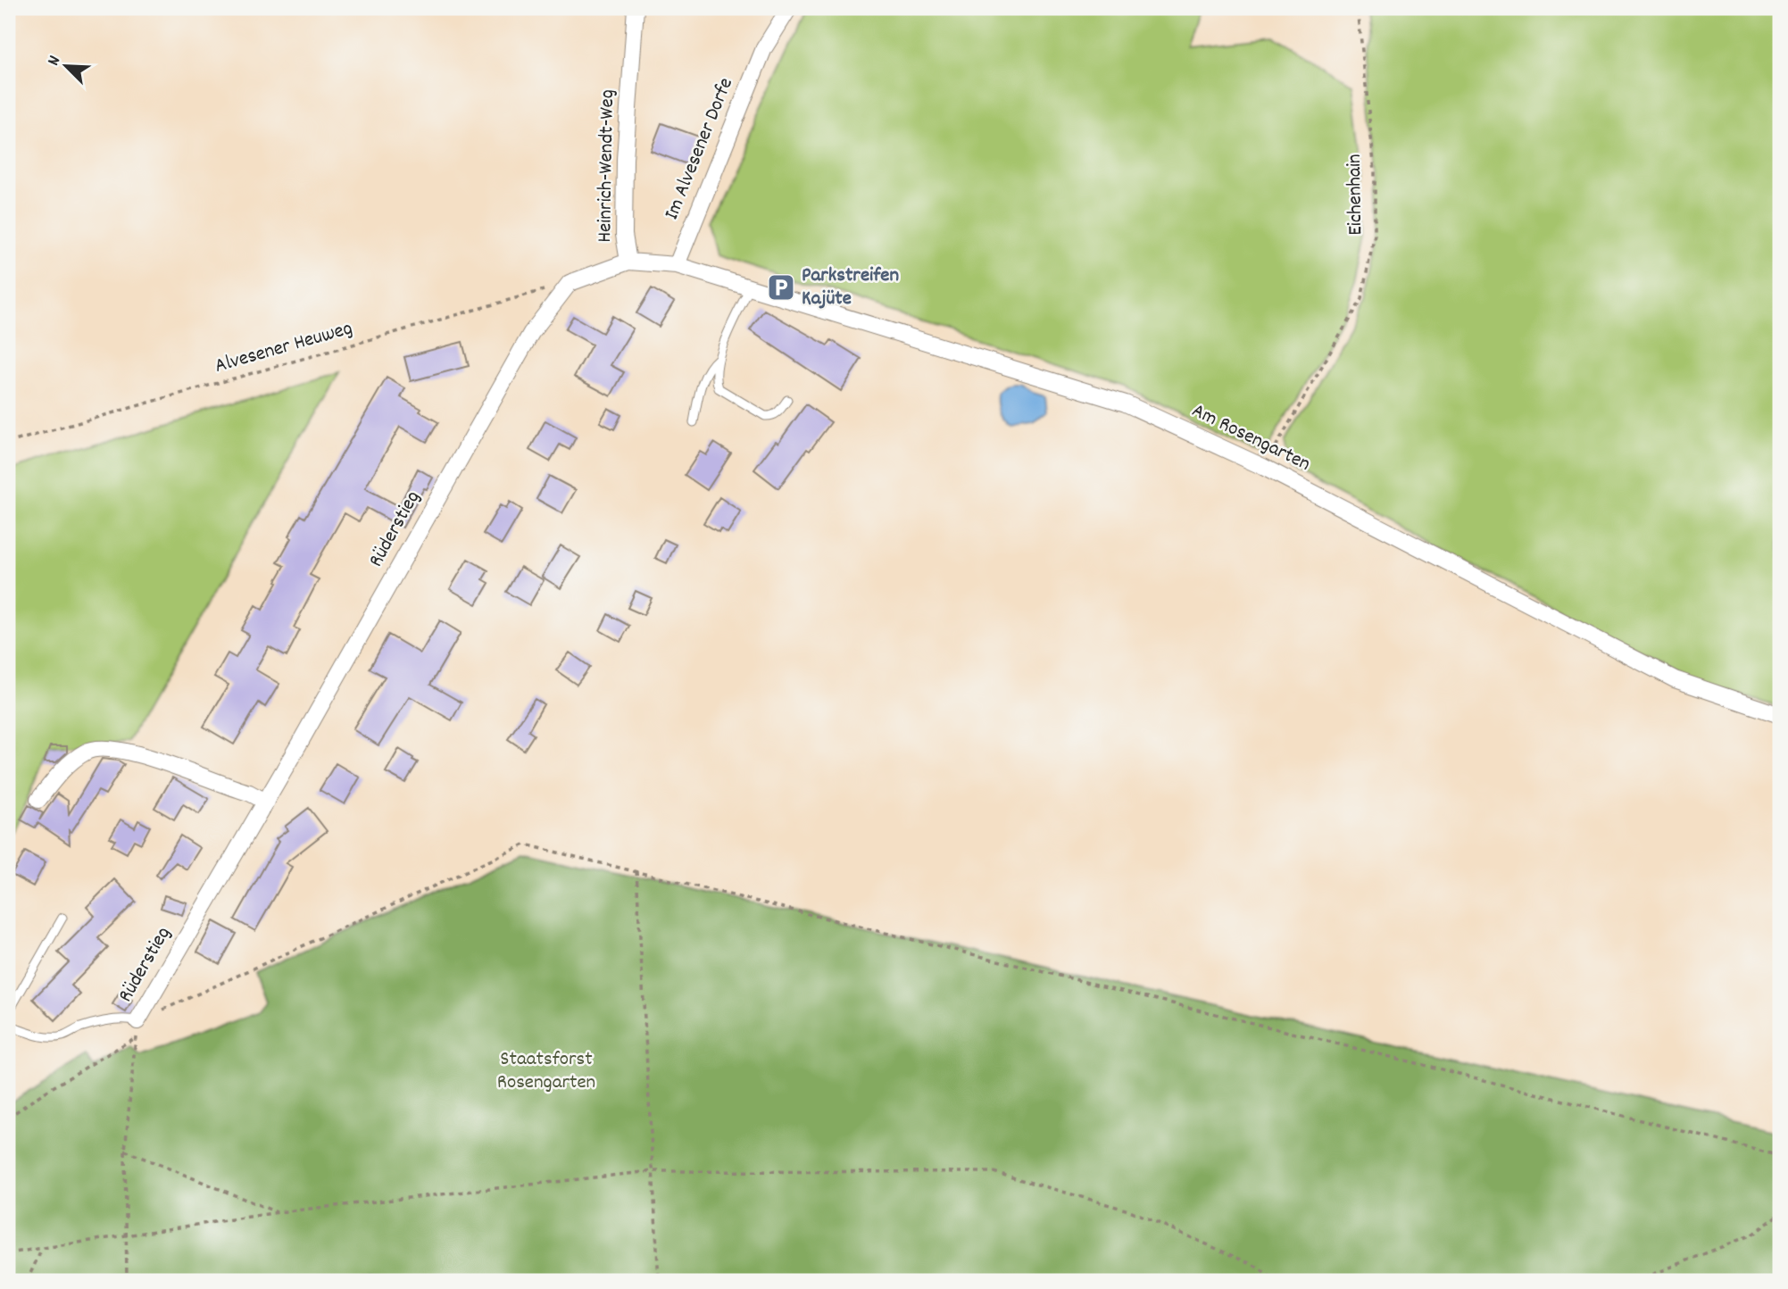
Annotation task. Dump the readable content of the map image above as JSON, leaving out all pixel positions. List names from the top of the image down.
{
  "streets": {
    "street": [
      "Im Alvesener Dorfe",
      "Heinrich-Wendt-Weg",
      "Am Rosengarten",
      "Rüderstieg"
    ],
    "path": ["Eichenhain", "Alvesener Heuweg"]
  },
  "crossings": [
    ["Im Alvesener Dorfe", "Am Rosengarten"],
    ["Heinrich-Wendt-Weg", "Alvesener Heuweg"],
    ["Heinrich-Wendt-Weg", "Rüderstieg"],
    ["Eichenhain", "Am Rosengarten"],
    ["Alvesener Heuweg", "Rüderstieg"]
  ],
  "parks": ["Staatsforst Rosengarten"],
  "places": {
    "parking": ["Parkstreifen Kajüte"]
  },
  "north": "top left"
}
